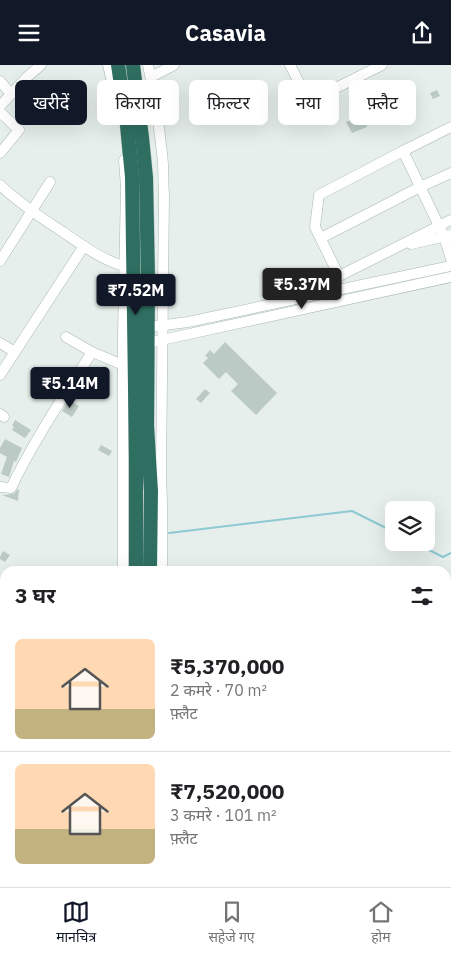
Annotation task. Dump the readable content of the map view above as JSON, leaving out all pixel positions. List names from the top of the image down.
{
  "page": {
    "header": "Casavia",
    "chip": [
      "खरीदें",
      "किराया",
      "फ़िल्टर",
      "नया",
      "फ़्लैट"
    ],
    "price": ["₹5.37M", "₹7.52M", "₹5.14M"],
    "heading": "3 घर",
    "list": [
      {
        "name": "₹5,370,000",
        "note": "2 कमरे · 70 m² · फ़्लैट"
      },
      {
        "name": "₹7,520,000",
        "note": "3 कमरे · 101 m² · फ़्लैट"
      }
    ],
    "tabs": ["मानचित्र", "सहेजे गए", "होम"]
  }
}
